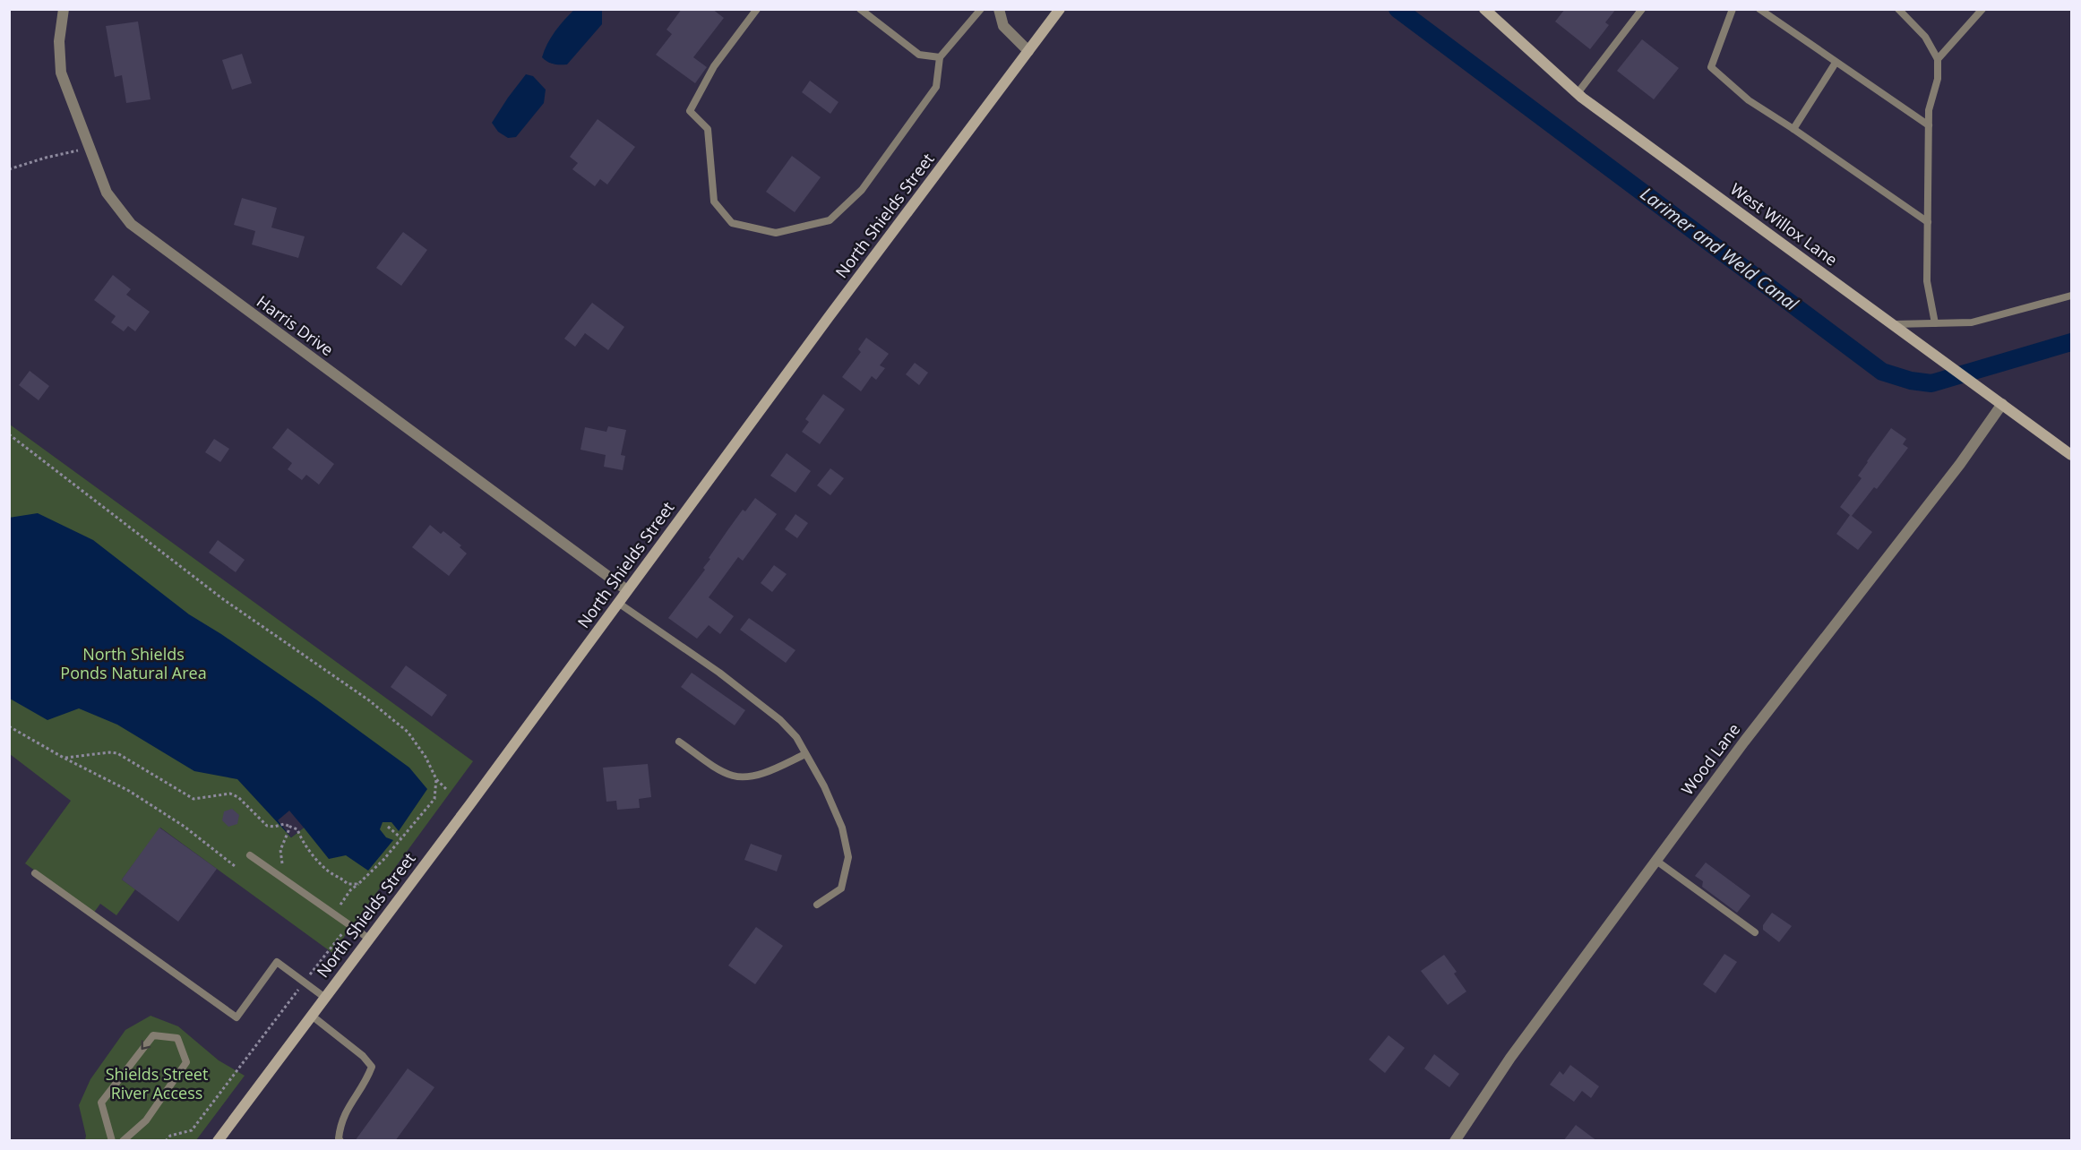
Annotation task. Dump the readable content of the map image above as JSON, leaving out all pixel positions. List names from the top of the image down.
{
  "streets": {
    "main road": ["North Shields Street", "West Willox Lane"],
    "street": ["Harris Drive", "Wood Lane"]
  },
  "crossings": [
    ["North Shields Street", "Harris Drive"],
    ["West Willox Lane", "Wood Lane"]
  ],
  "water": ["Larimer and Weld Canal"],
  "parks": ["North Shields Ponds Natural Area", "Shields Street River Access"]
}
